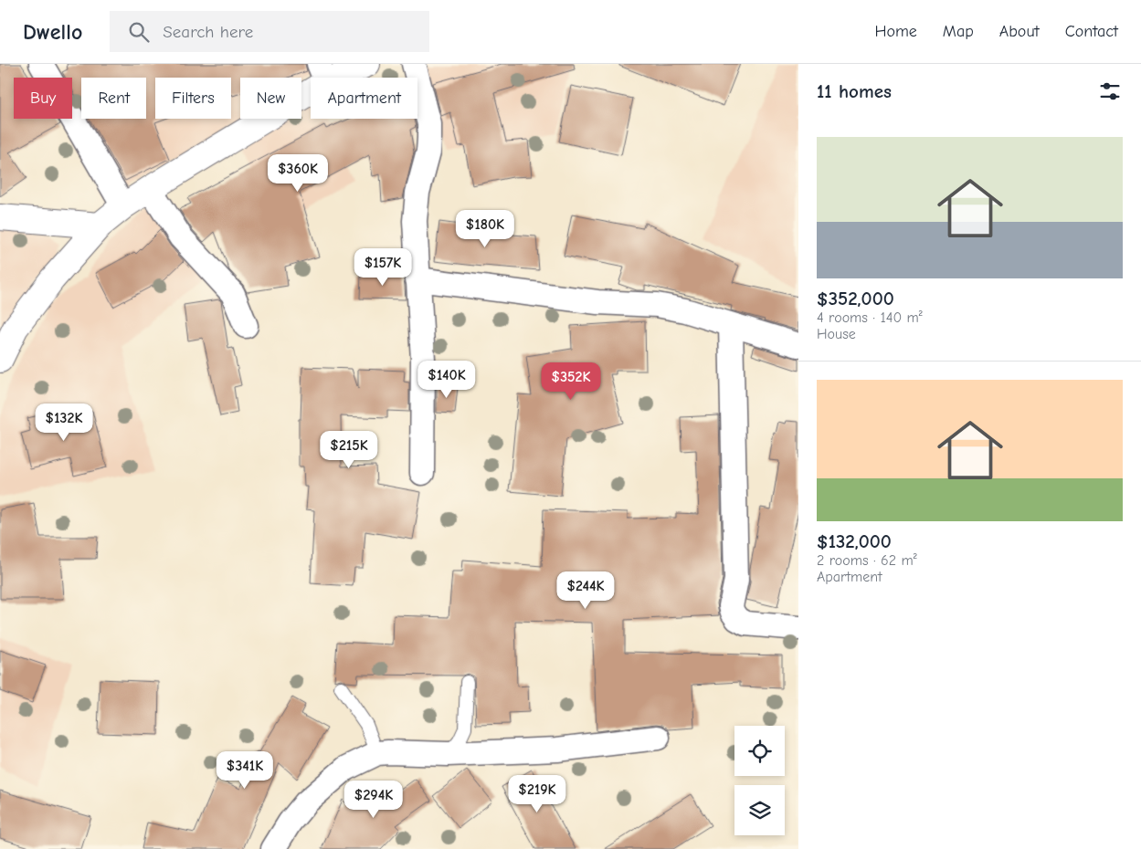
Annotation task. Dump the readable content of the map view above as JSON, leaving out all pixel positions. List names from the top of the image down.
{
  "page": {
    "header": "Dwello",
    "search": "Search here",
    "nav": [
      "Home",
      "Map",
      "About",
      "Contact"
    ],
    "heading": "11 homes",
    "chip": [
      "Buy",
      "Rent",
      "Filters",
      "New",
      "Apartment"
    ],
    "list": [
      {
        "name": "$352,000",
        "note": "4 rooms · 140 m² · House"
      },
      {
        "name": "$132,000",
        "note": "2 rooms · 62 m² · Apartment"
      }
    ],
    "price": [
      "$360K",
      "$180K",
      "$157K",
      "$140K",
      "$352K",
      "$132K",
      "$215K",
      "$244K",
      "$341K",
      "$219K",
      "$294K"
    ]
  }
}
